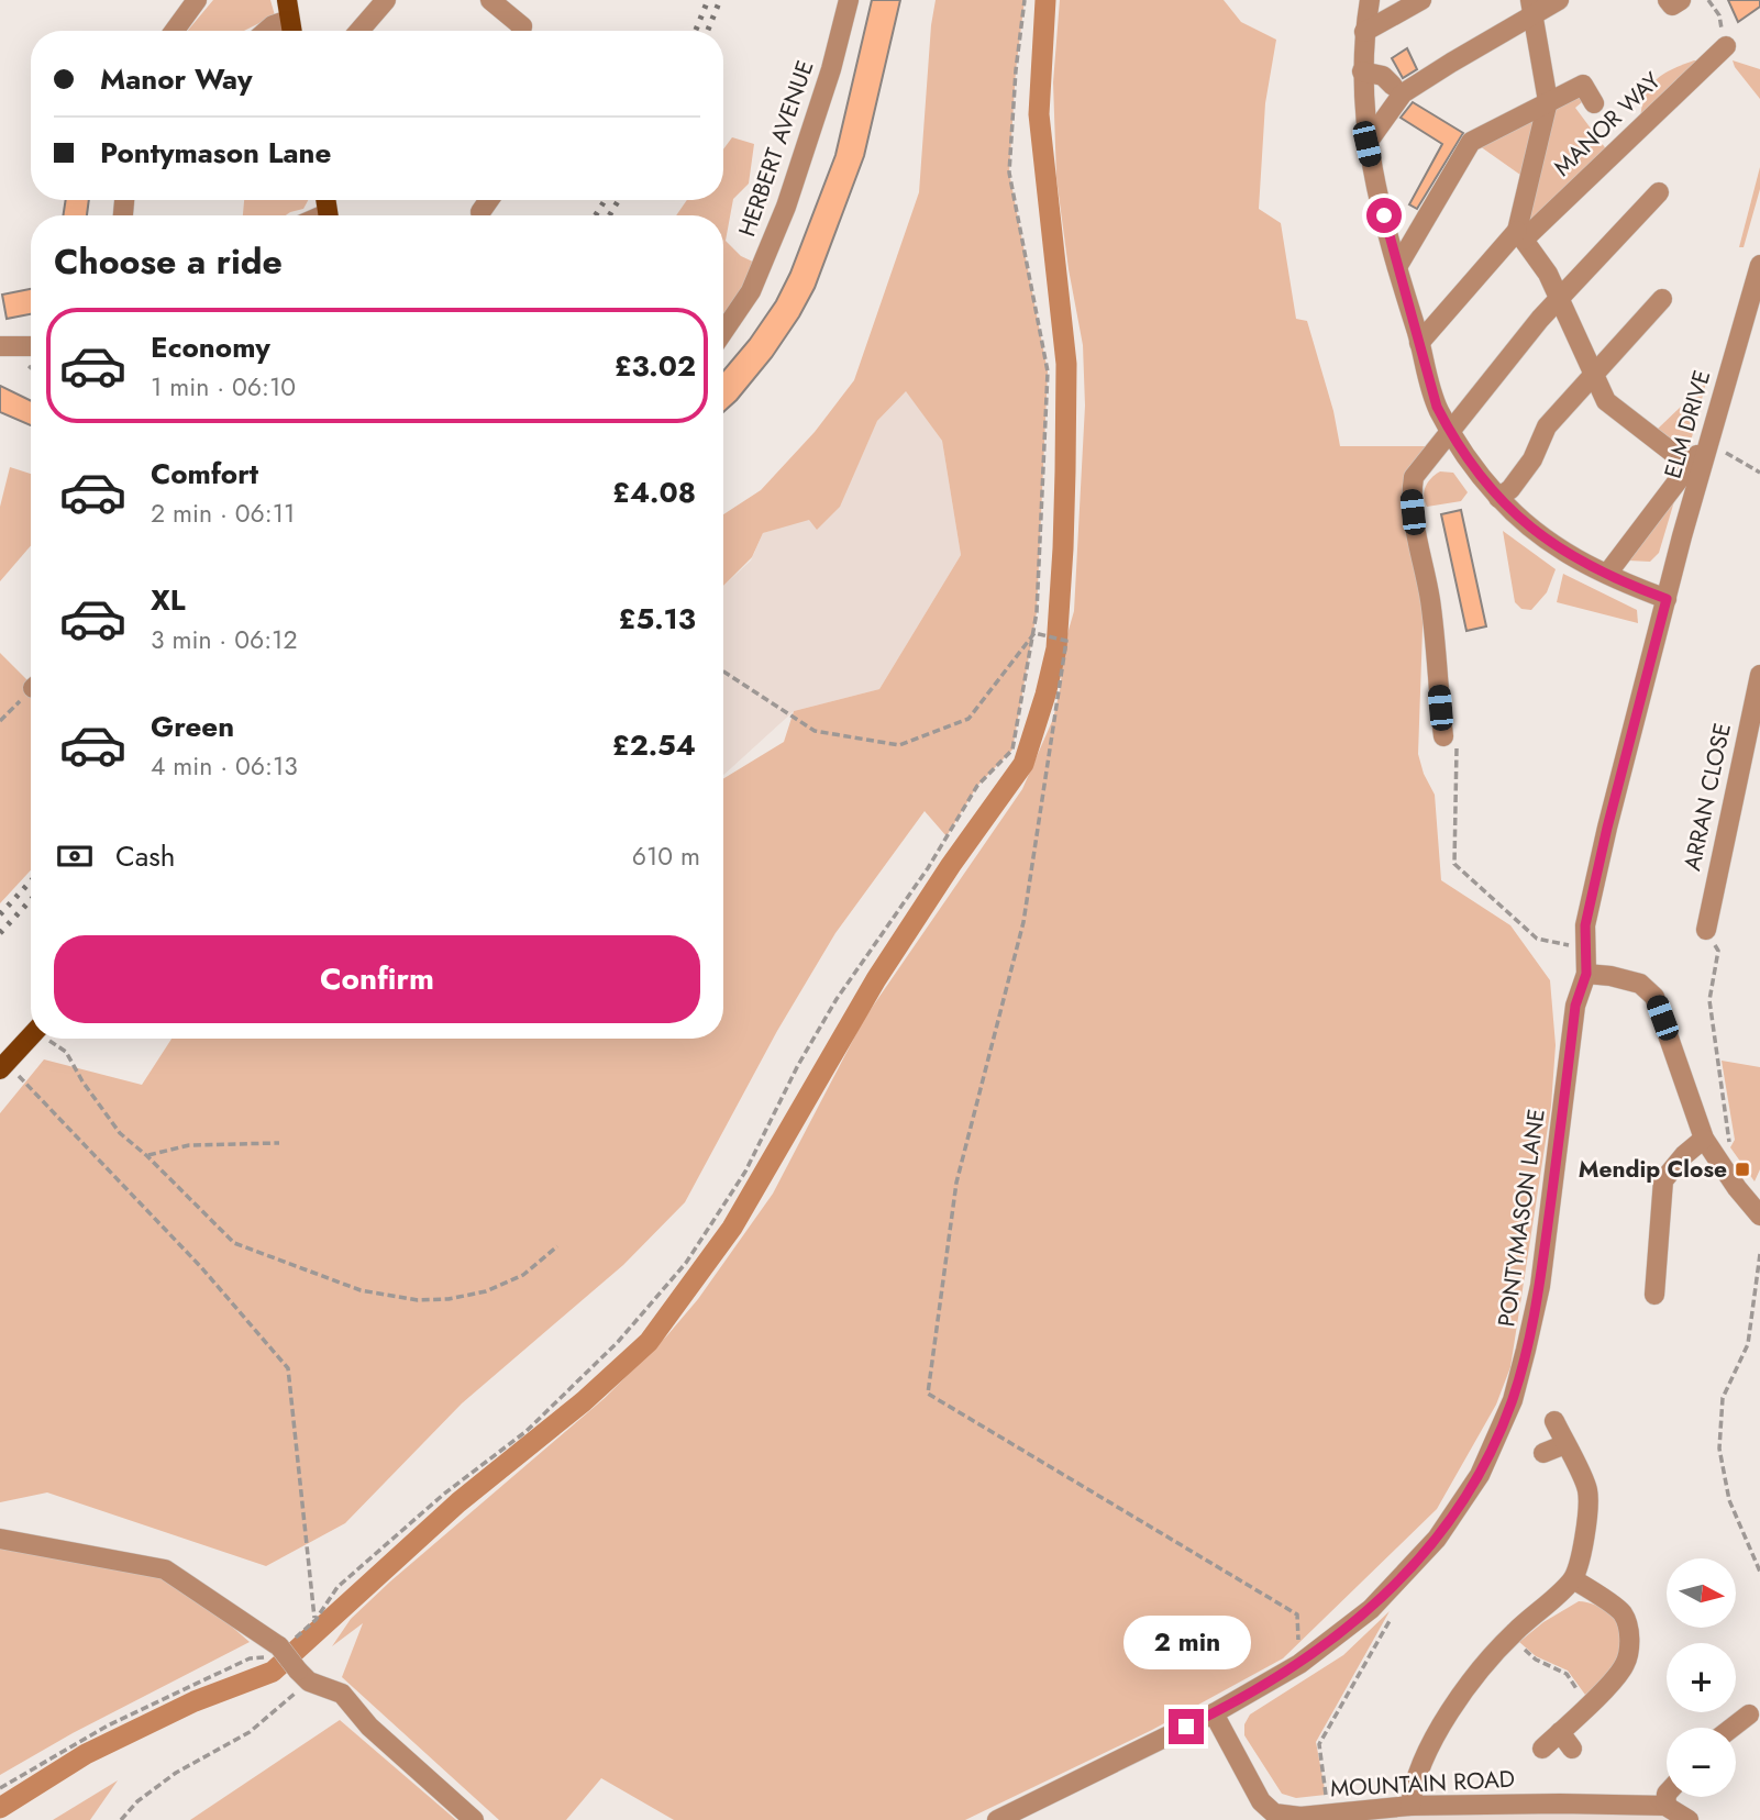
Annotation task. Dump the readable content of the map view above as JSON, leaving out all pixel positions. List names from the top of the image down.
{
  "streets": {
    "street": [
      "MANOR WAY",
      "HERBERT AVENUE",
      "ELM DRIVE",
      "ARRAN CLOSE",
      "PONTYMASON LANE",
      "MOUNTAIN ROAD"
    ]
  },
  "crossings": [
    ["ELM DRIVE", "PONTYMASON LANE"],
    ["PONTYMASON LANE", "MOUNTAIN ROAD"]
  ],
  "places": {
    "transit": ["Mendip Close"]
  },
  "north": "right",
  "page": {
    "banner": ["Manor Way", "Pontymason Lane"],
    "heading": "Choose a ride",
    "list": [
      {
        "name": "Economy",
        "note": "1 min · 06:10",
        "value": "£3.02"
      },
      {
        "name": "Comfort",
        "note": "2 min · 06:11",
        "value": "£4.08"
      },
      {
        "name": "XL",
        "note": "3 min · 06:12",
        "value": "£5.13"
      },
      {
        "name": "Green",
        "note": "4 min · 06:13",
        "value": "£2.54"
      }
    ],
    "pay": ["Cash", "610 m"],
    "buttons": "Confirm",
    "map_buttons": ["+", "−"],
    "bubble": "2 min"
  }
}
